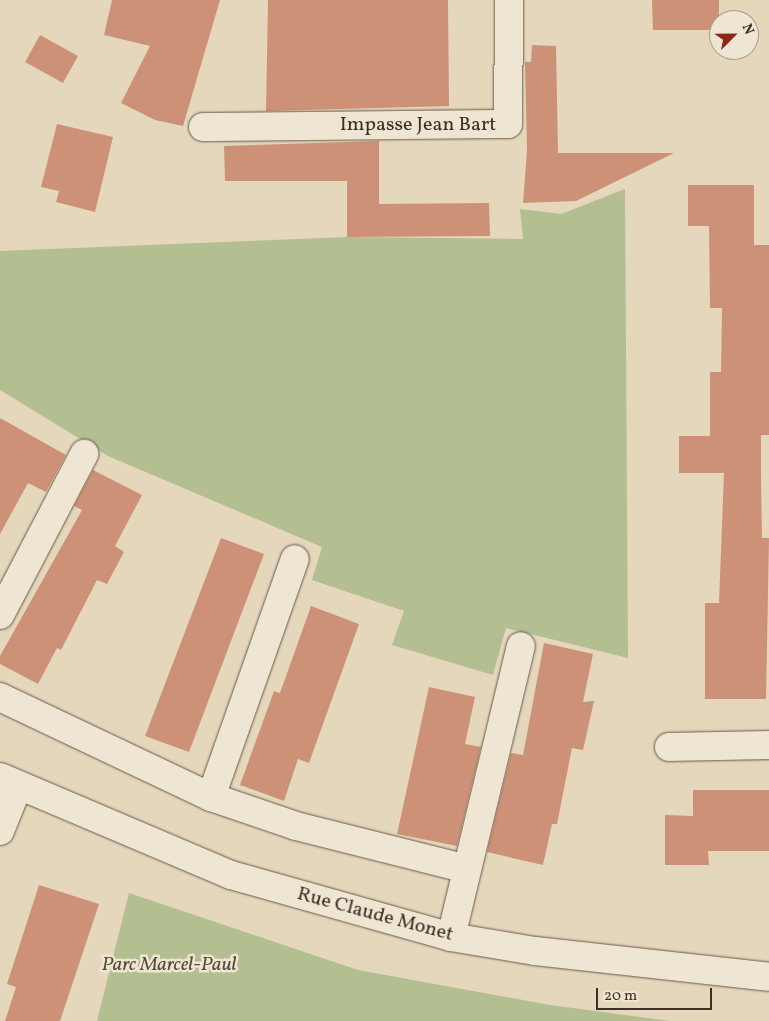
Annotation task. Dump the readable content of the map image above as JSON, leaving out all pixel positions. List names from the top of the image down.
{
  "streets": {
    "street": ["Impasse Jean Bart", "Rue Claude Monet"]
  },
  "parks": ["Parc Marcel-Paul"],
  "scale_bar": "20 m",
  "north": "top right"
}
